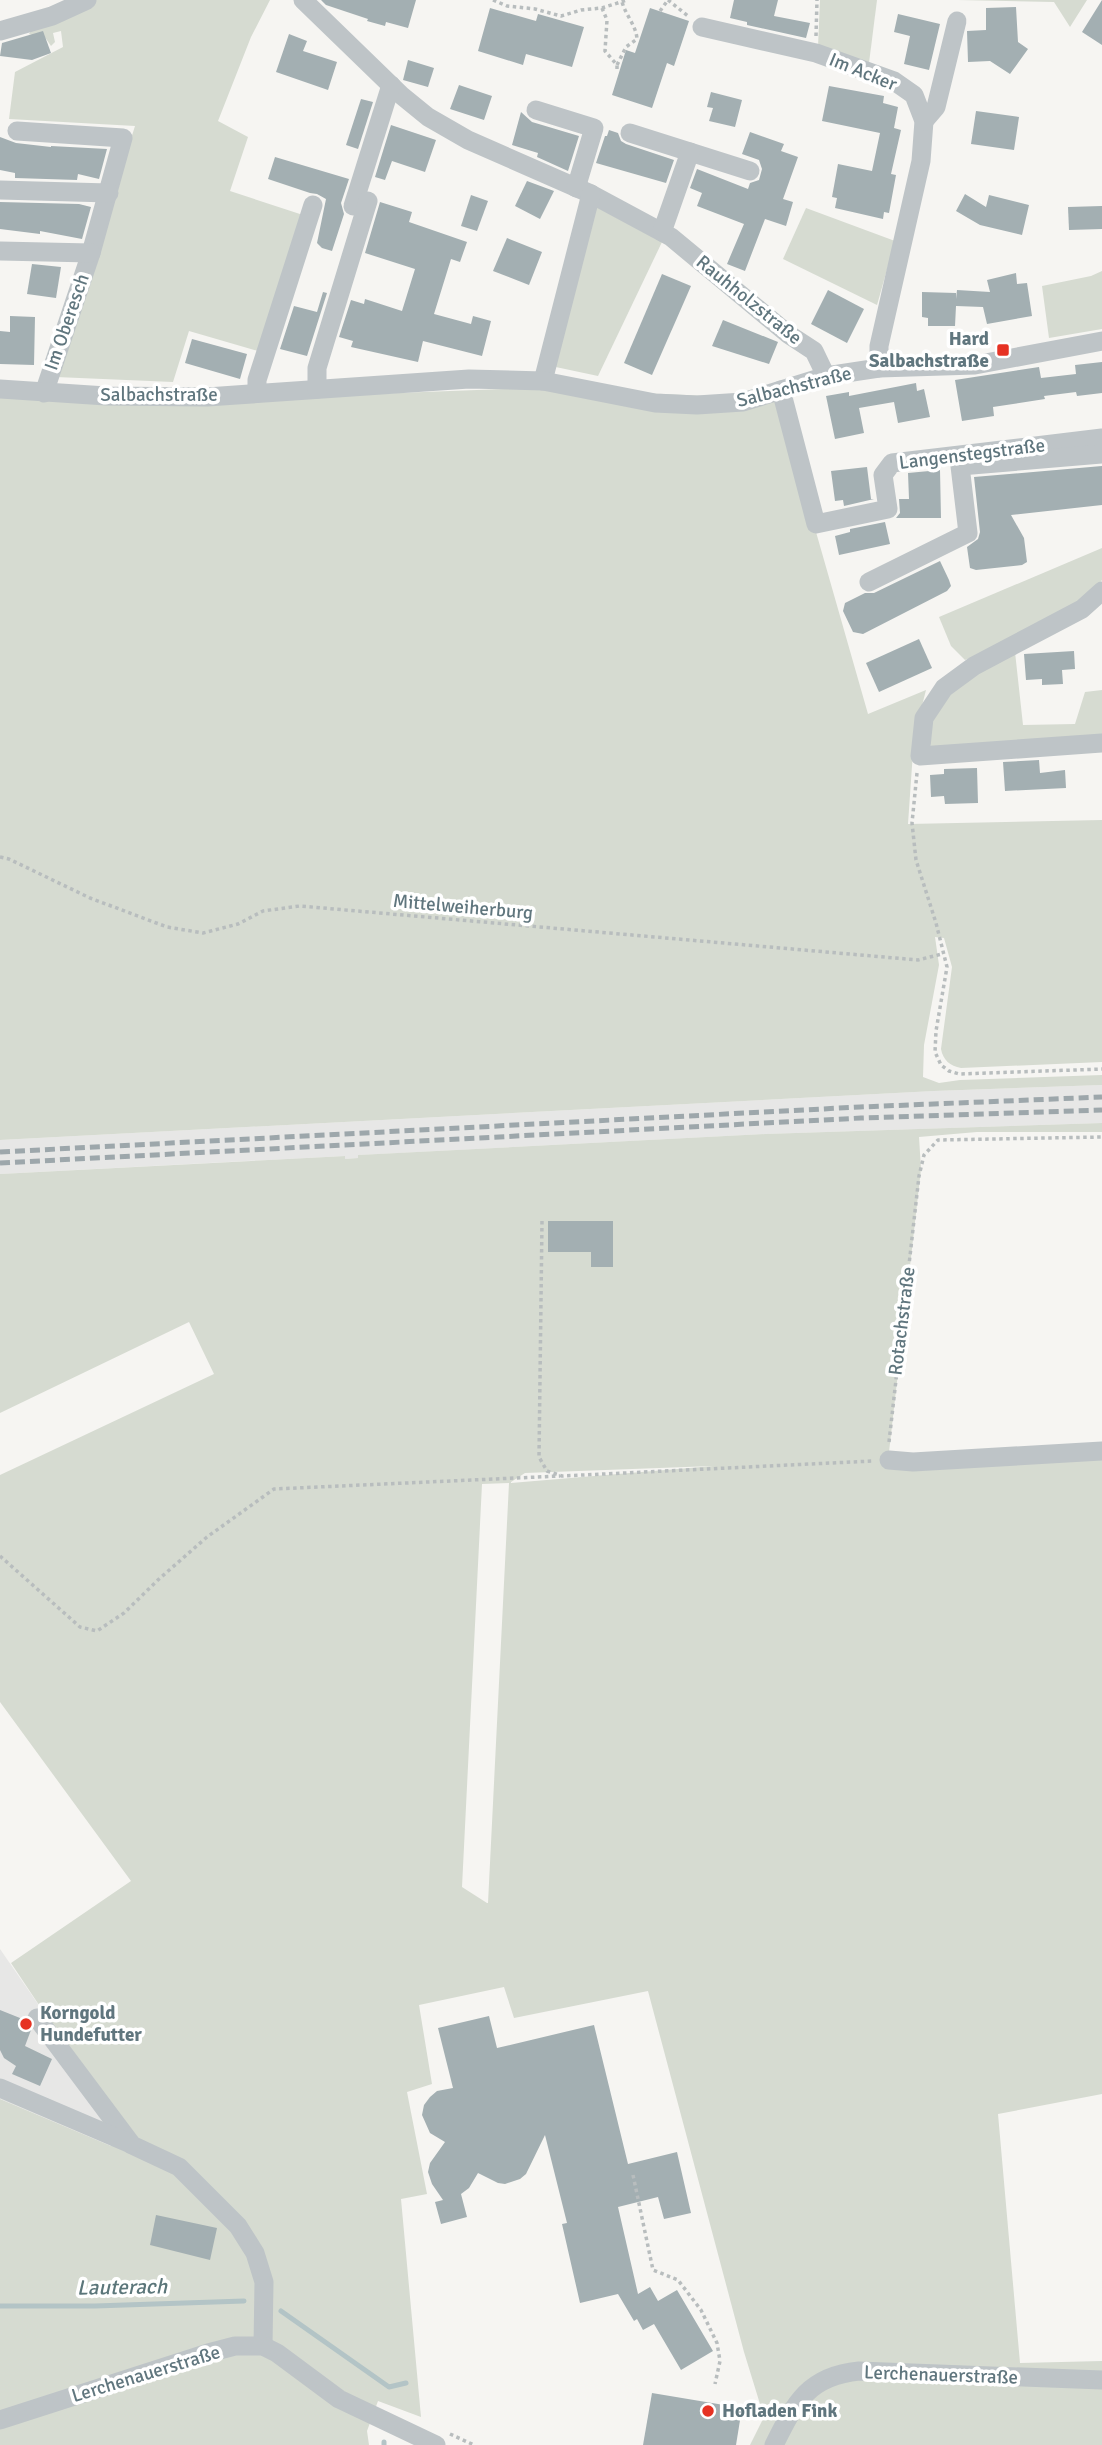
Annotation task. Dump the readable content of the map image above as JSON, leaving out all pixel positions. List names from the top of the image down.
{
  "streets": {
    "street": [
      "Im Acker",
      "Rauhholzstraße",
      "Im Oberesch",
      "Salbachstraße",
      "Langenstegstraße",
      "Lerchenauerstraße"
    ],
    "path": ["Mittelweiherburg", "Rotachstraße"]
  },
  "crossings": [
    ["Rauhholzstraße", "Salbachstraße"],
    ["Im Oberesch", "Salbachstraße"],
    ["Salbachstraße", "Langenstegstraße"]
  ],
  "water": ["Lauterach"],
  "places": {
    "transit": ["Hard Salbachstraße"],
    "other": ["Korngold Hundefutter", "Hofladen Fink"]
  }
}
